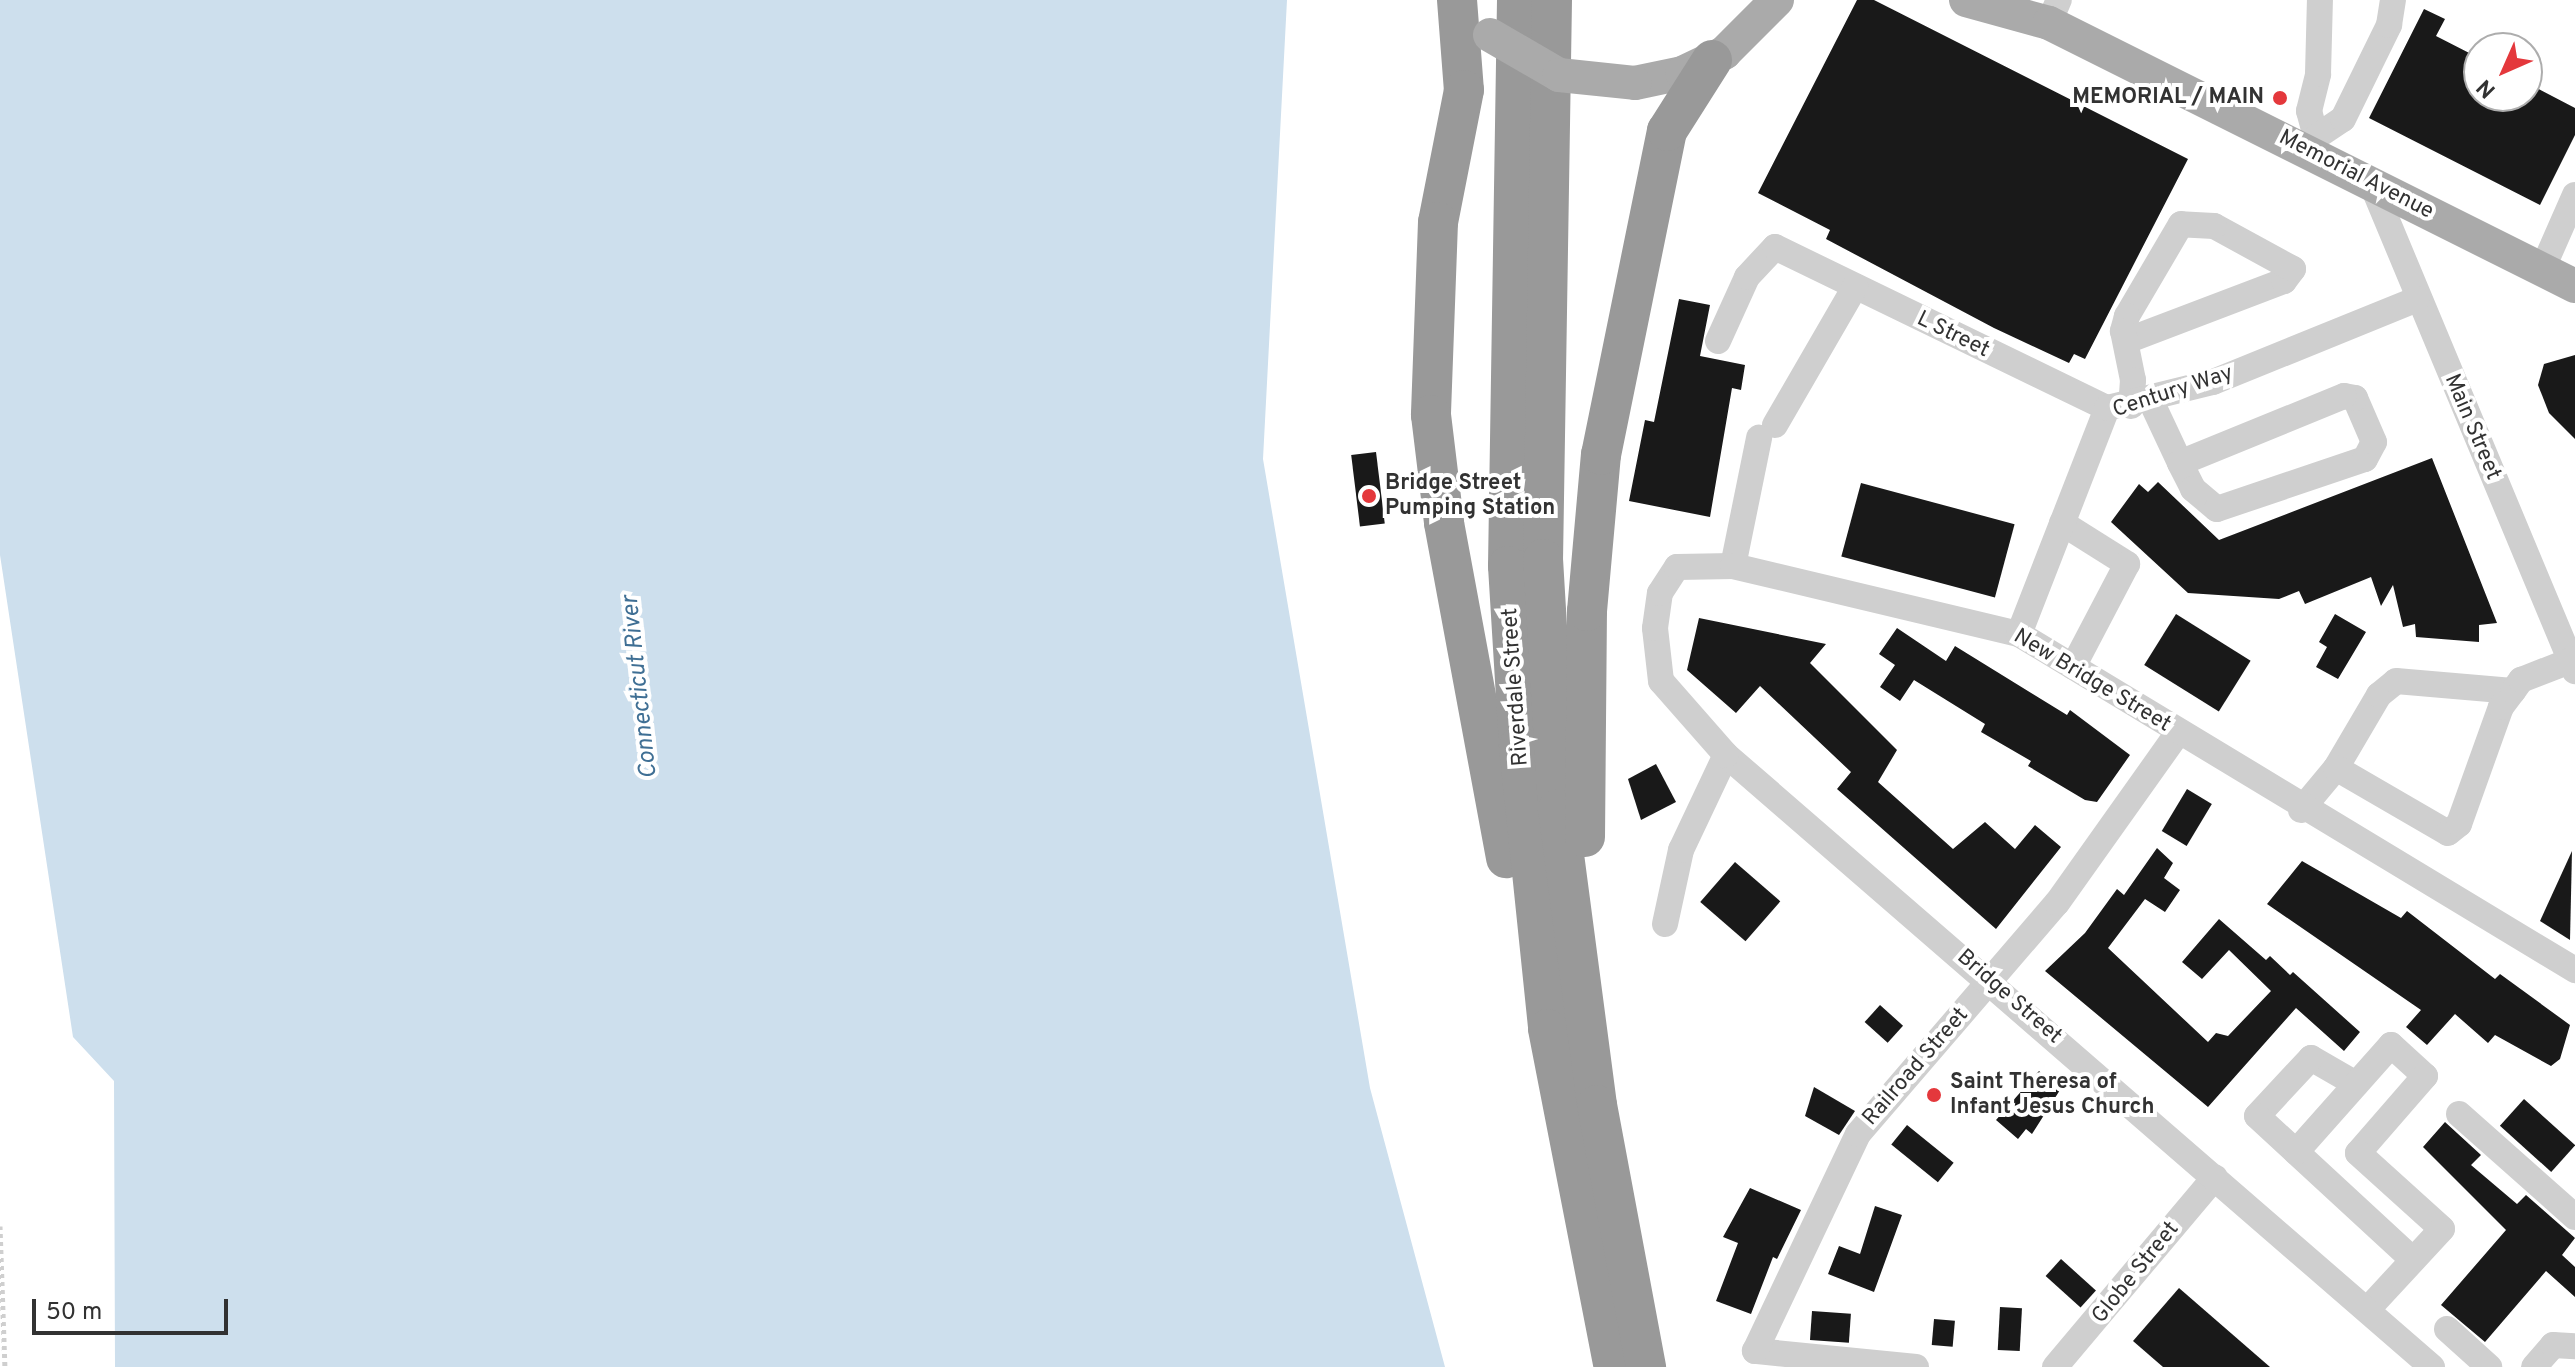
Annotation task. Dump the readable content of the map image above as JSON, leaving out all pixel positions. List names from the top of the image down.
{
  "streets": {
    "highway": ["Riverdale Street"],
    "main road": ["Memorial Avenue"],
    "street": [
      "L Street",
      "Century Way",
      "Main Street",
      "New Bridge Street",
      "Bridge Street",
      "Railroad Street",
      "Globe Street"
    ]
  },
  "crossings": [
    ["Memorial Avenue", "Main Street"],
    ["L Street", "Century Way"],
    ["Century Way", "Main Street"],
    ["Century Way", "New Bridge Street"],
    ["New Bridge Street", "Bridge Street"],
    ["New Bridge Street", "Railroad Street"],
    ["Bridge Street", "Railroad Street"],
    ["Bridge Street", "Globe Street"]
  ],
  "water": ["Connecticut River"],
  "places": ["MEMORIAL / MAIN", "Bridge Street Pumping Station", "Saint Theresa of Infant Jesus Church"],
  "scale_bar": "50 m",
  "north": "bottom left"
}
